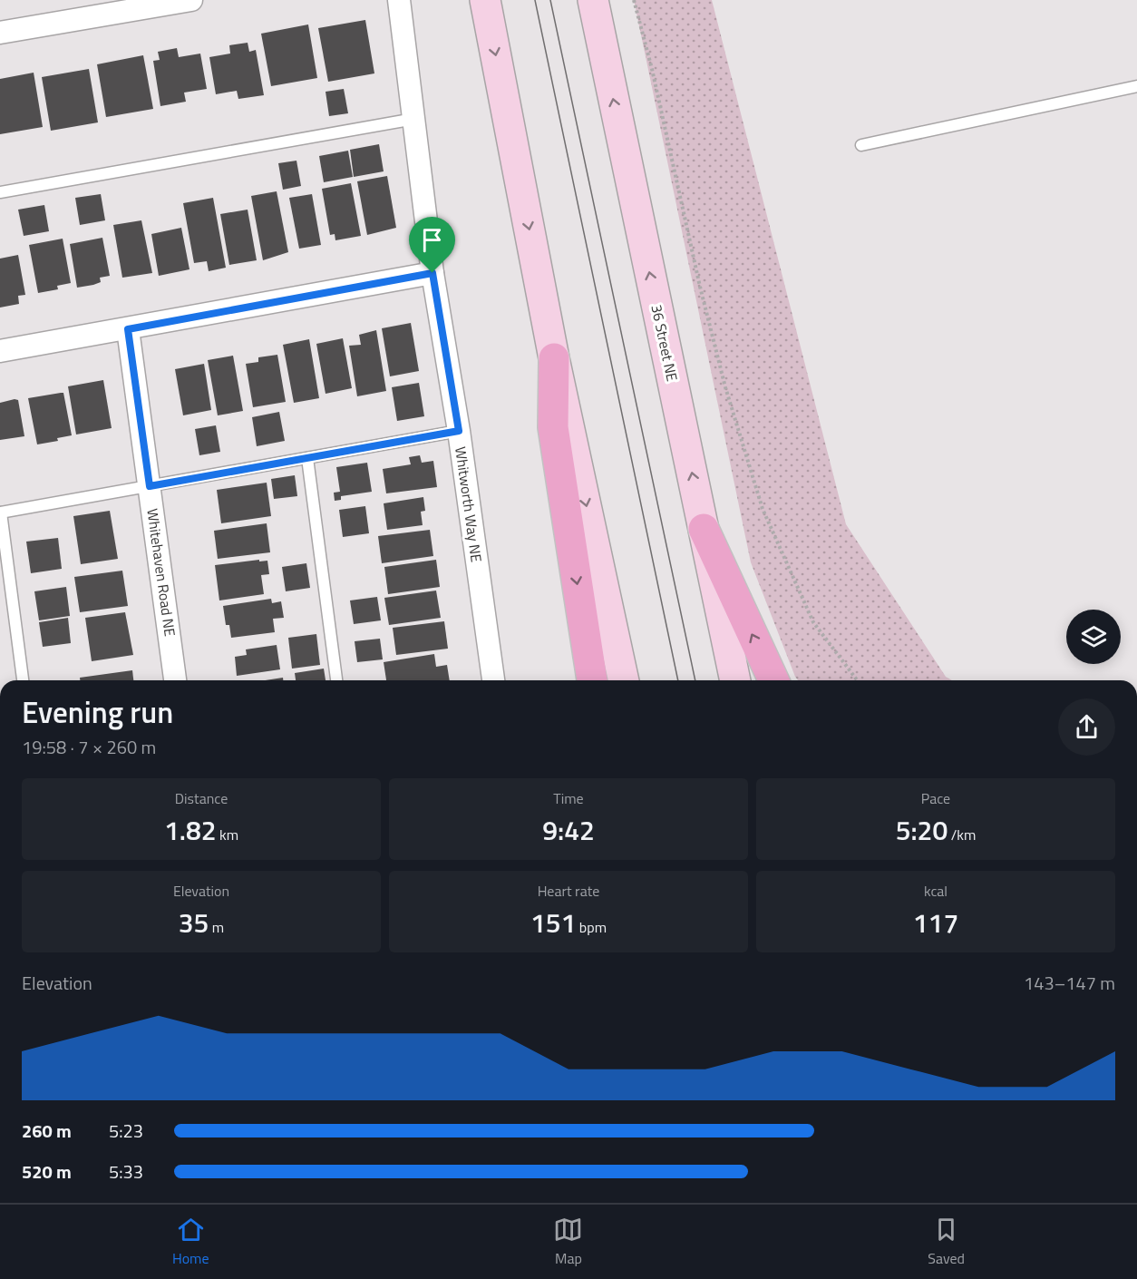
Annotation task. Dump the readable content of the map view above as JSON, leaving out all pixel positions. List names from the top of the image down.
{
  "streets": {
    "main road": ["36 Street NE"],
    "street": ["Whitworth Way NE", "Whitehaven Road NE"]
  },
  "page": {
    "heading": ["Evening run", "19:58 · 7 × 260 m"],
    "stats": [
      ["Distance", "1.82 km"],
      ["Time", "9:42"],
      ["Pace", "5:20 /km"],
      ["Elevation", "35 m"],
      ["Heart rate", "151 bpm"],
      ["kcal", "117"]
    ],
    "chart": ["Elevation", "143–147 m"],
    "list": [
      {
        "name": "260 m",
        "note": "5:23"
      },
      {
        "name": "520 m",
        "note": "5:33"
      }
    ],
    "tabs": ["Home", "Map", "Saved"]
  }
}
